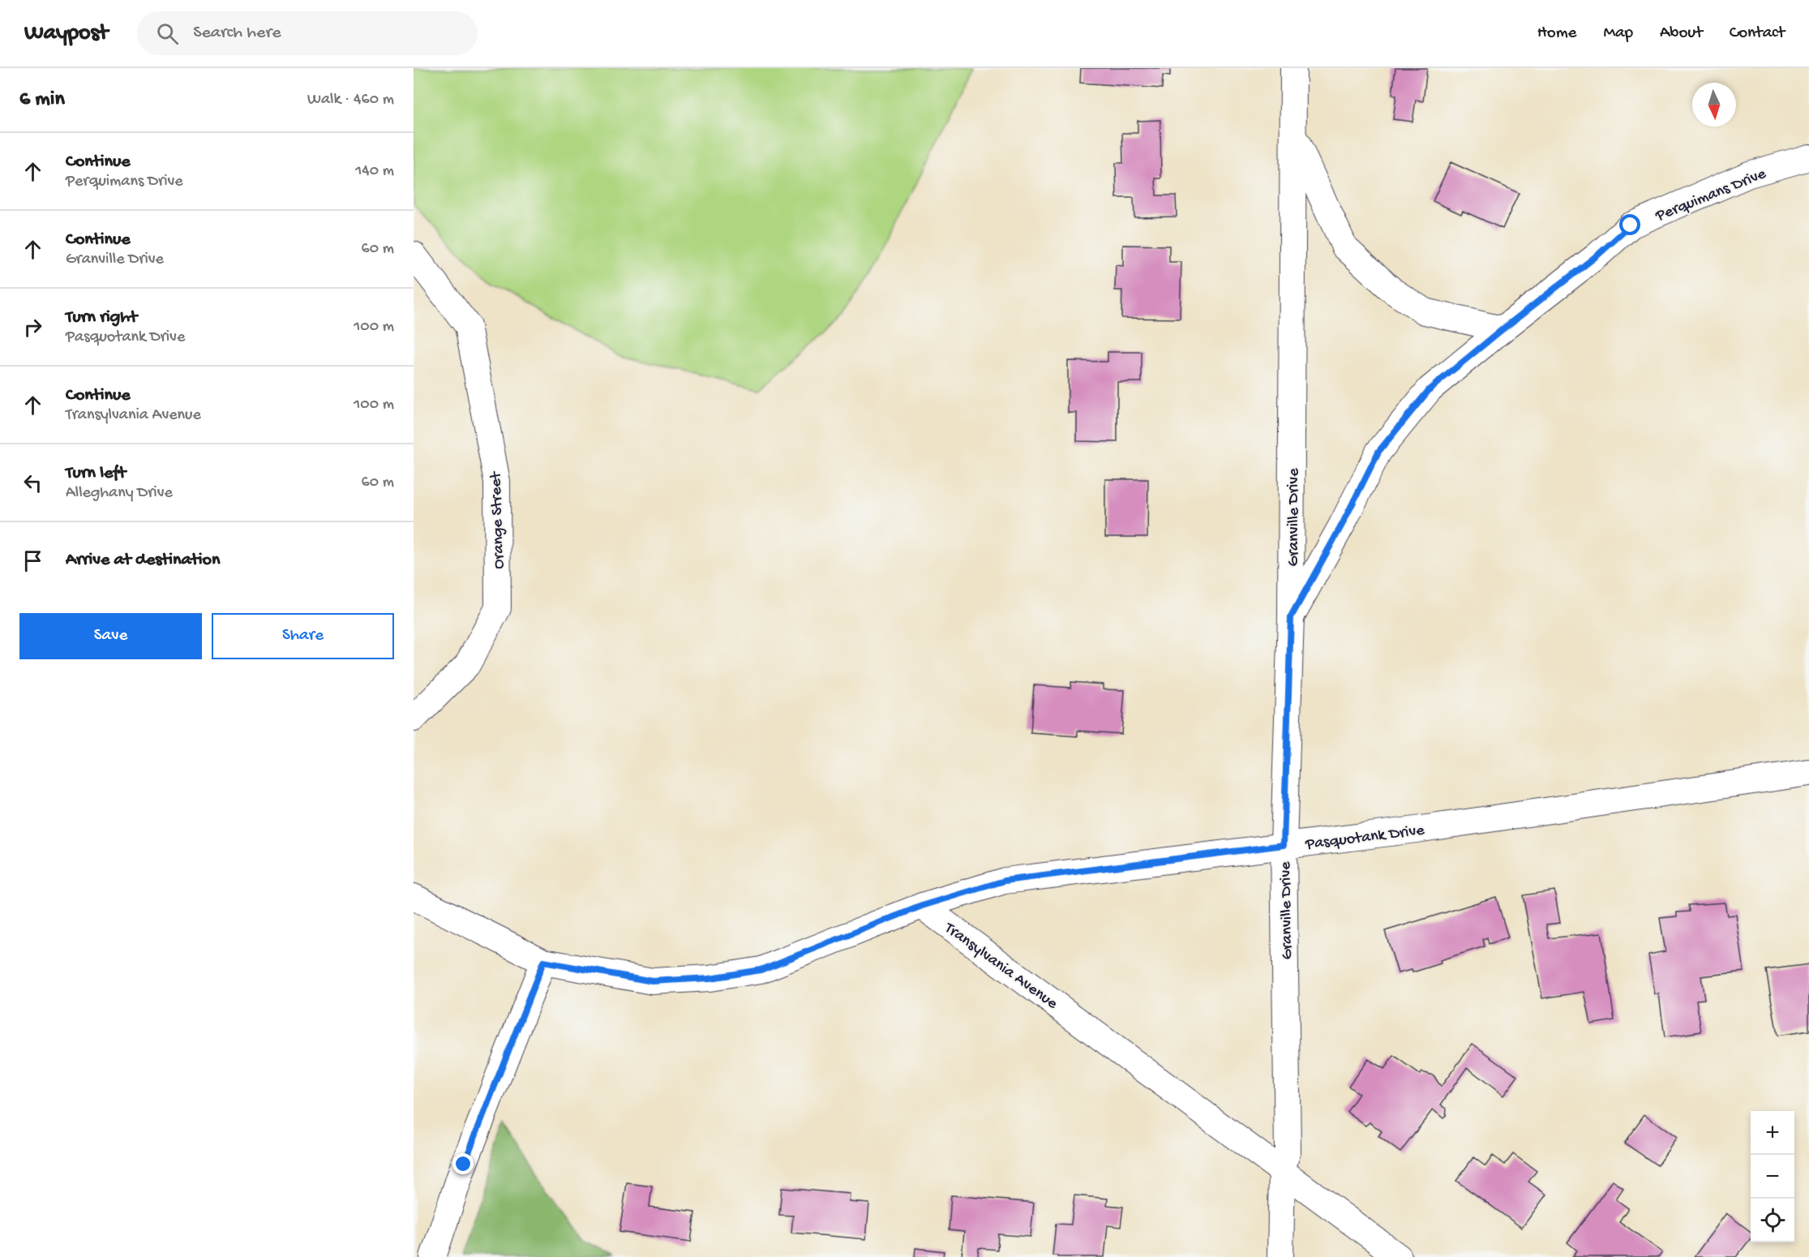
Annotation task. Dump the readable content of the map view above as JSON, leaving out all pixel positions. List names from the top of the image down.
{
  "streets": {
    "street": [
      "Perquimans Drive",
      "Granville Drive",
      "Orange Street",
      "Pasquotank Drive",
      "Transylvania Avenue"
    ]
  },
  "crossings": [
    ["Perquimans Drive", "Granville Drive"],
    ["Granville Drive", "Pasquotank Drive"],
    ["Granville Drive", "Transylvania Avenue"],
    ["Pasquotank Drive", "Transylvania Avenue"]
  ],
  "north": "bottom",
  "page": {
    "header": "Waypost",
    "search": "Search here",
    "nav": [
      "Home",
      "Map",
      "About",
      "Contact"
    ],
    "heading": ["6 min", "Walk · 460 m"],
    "list": [
      ["Continue", "Perquimans Drive", "140 m"],
      ["Continue", "Granville Drive", "60 m"],
      ["Turn right", "Pasquotank Drive", "100 m"],
      ["Continue", "Transylvania Avenue", "100 m"],
      ["Turn left", "Alleghany Drive", "60 m"],
      "Arrive at destination"
    ],
    "buttons": ["Save", "Share"],
    "map_buttons": ["+", "−"]
  }
}
